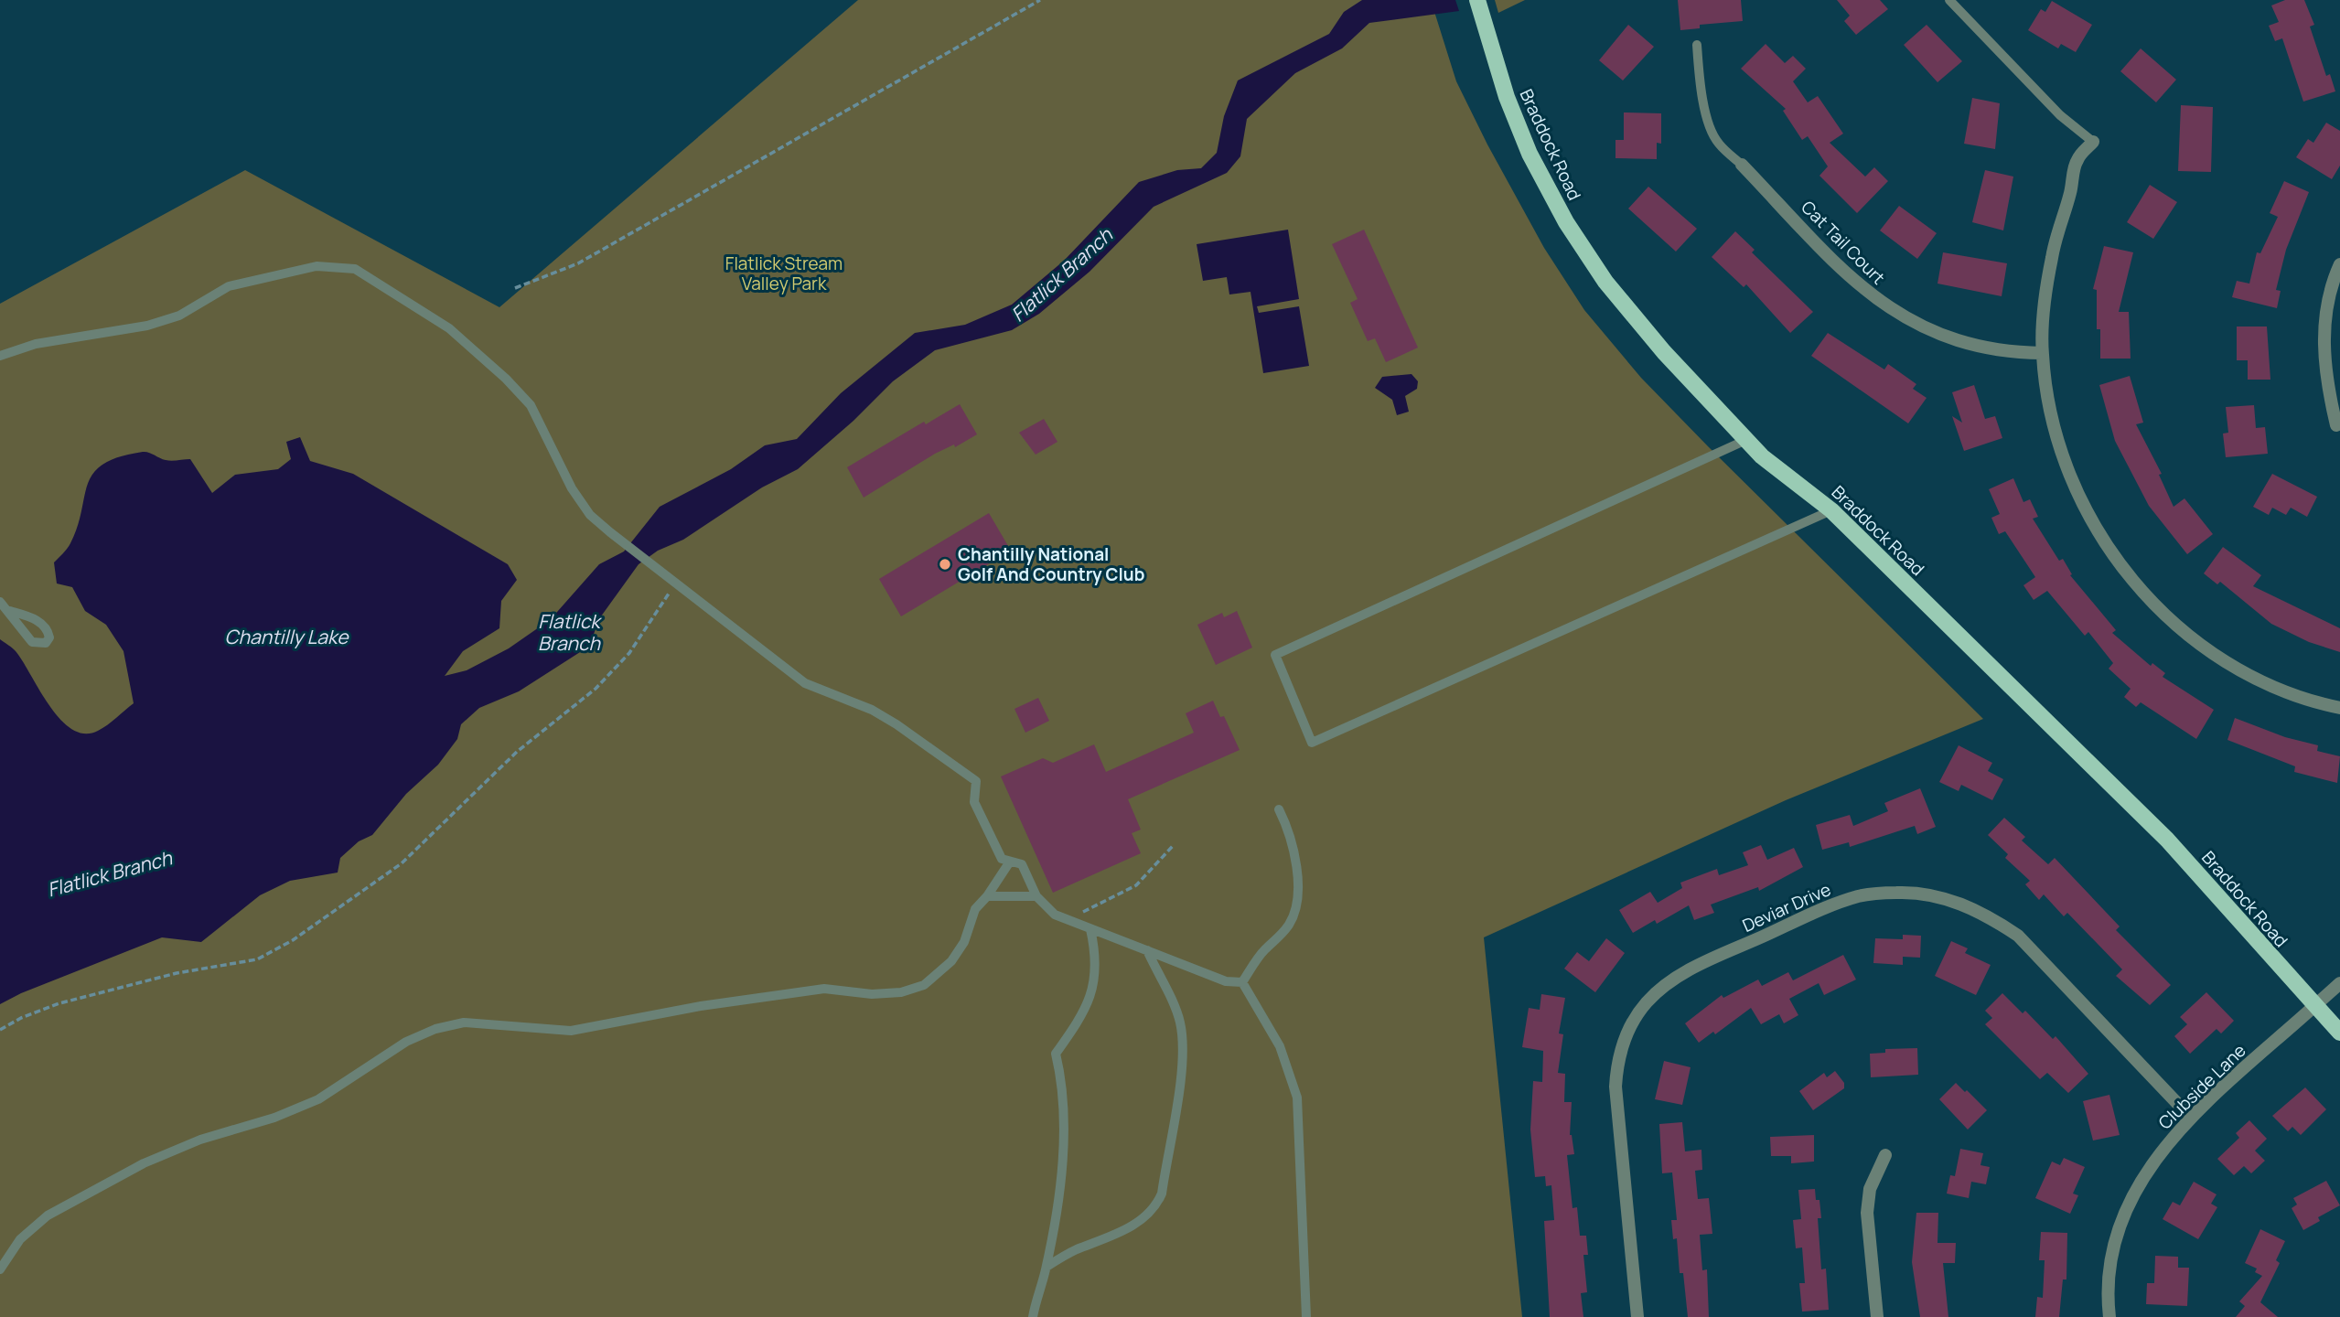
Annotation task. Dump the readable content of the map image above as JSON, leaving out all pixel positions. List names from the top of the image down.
{
  "streets": {
    "main road": ["Braddock Road"],
    "street": ["Cat Tail Court", "Deviar Drive", "Clubside Lane"]
  },
  "crossings": [
    ["Braddock Road", "Clubside Lane"],
    ["Deviar Drive", "Clubside Lane"]
  ],
  "water": ["Flatlick Branch", "Chantilly Lake"],
  "parks": ["Flatlick Stream Valley Park"],
  "places": ["Chantilly National Golf And Country Club"]
}
